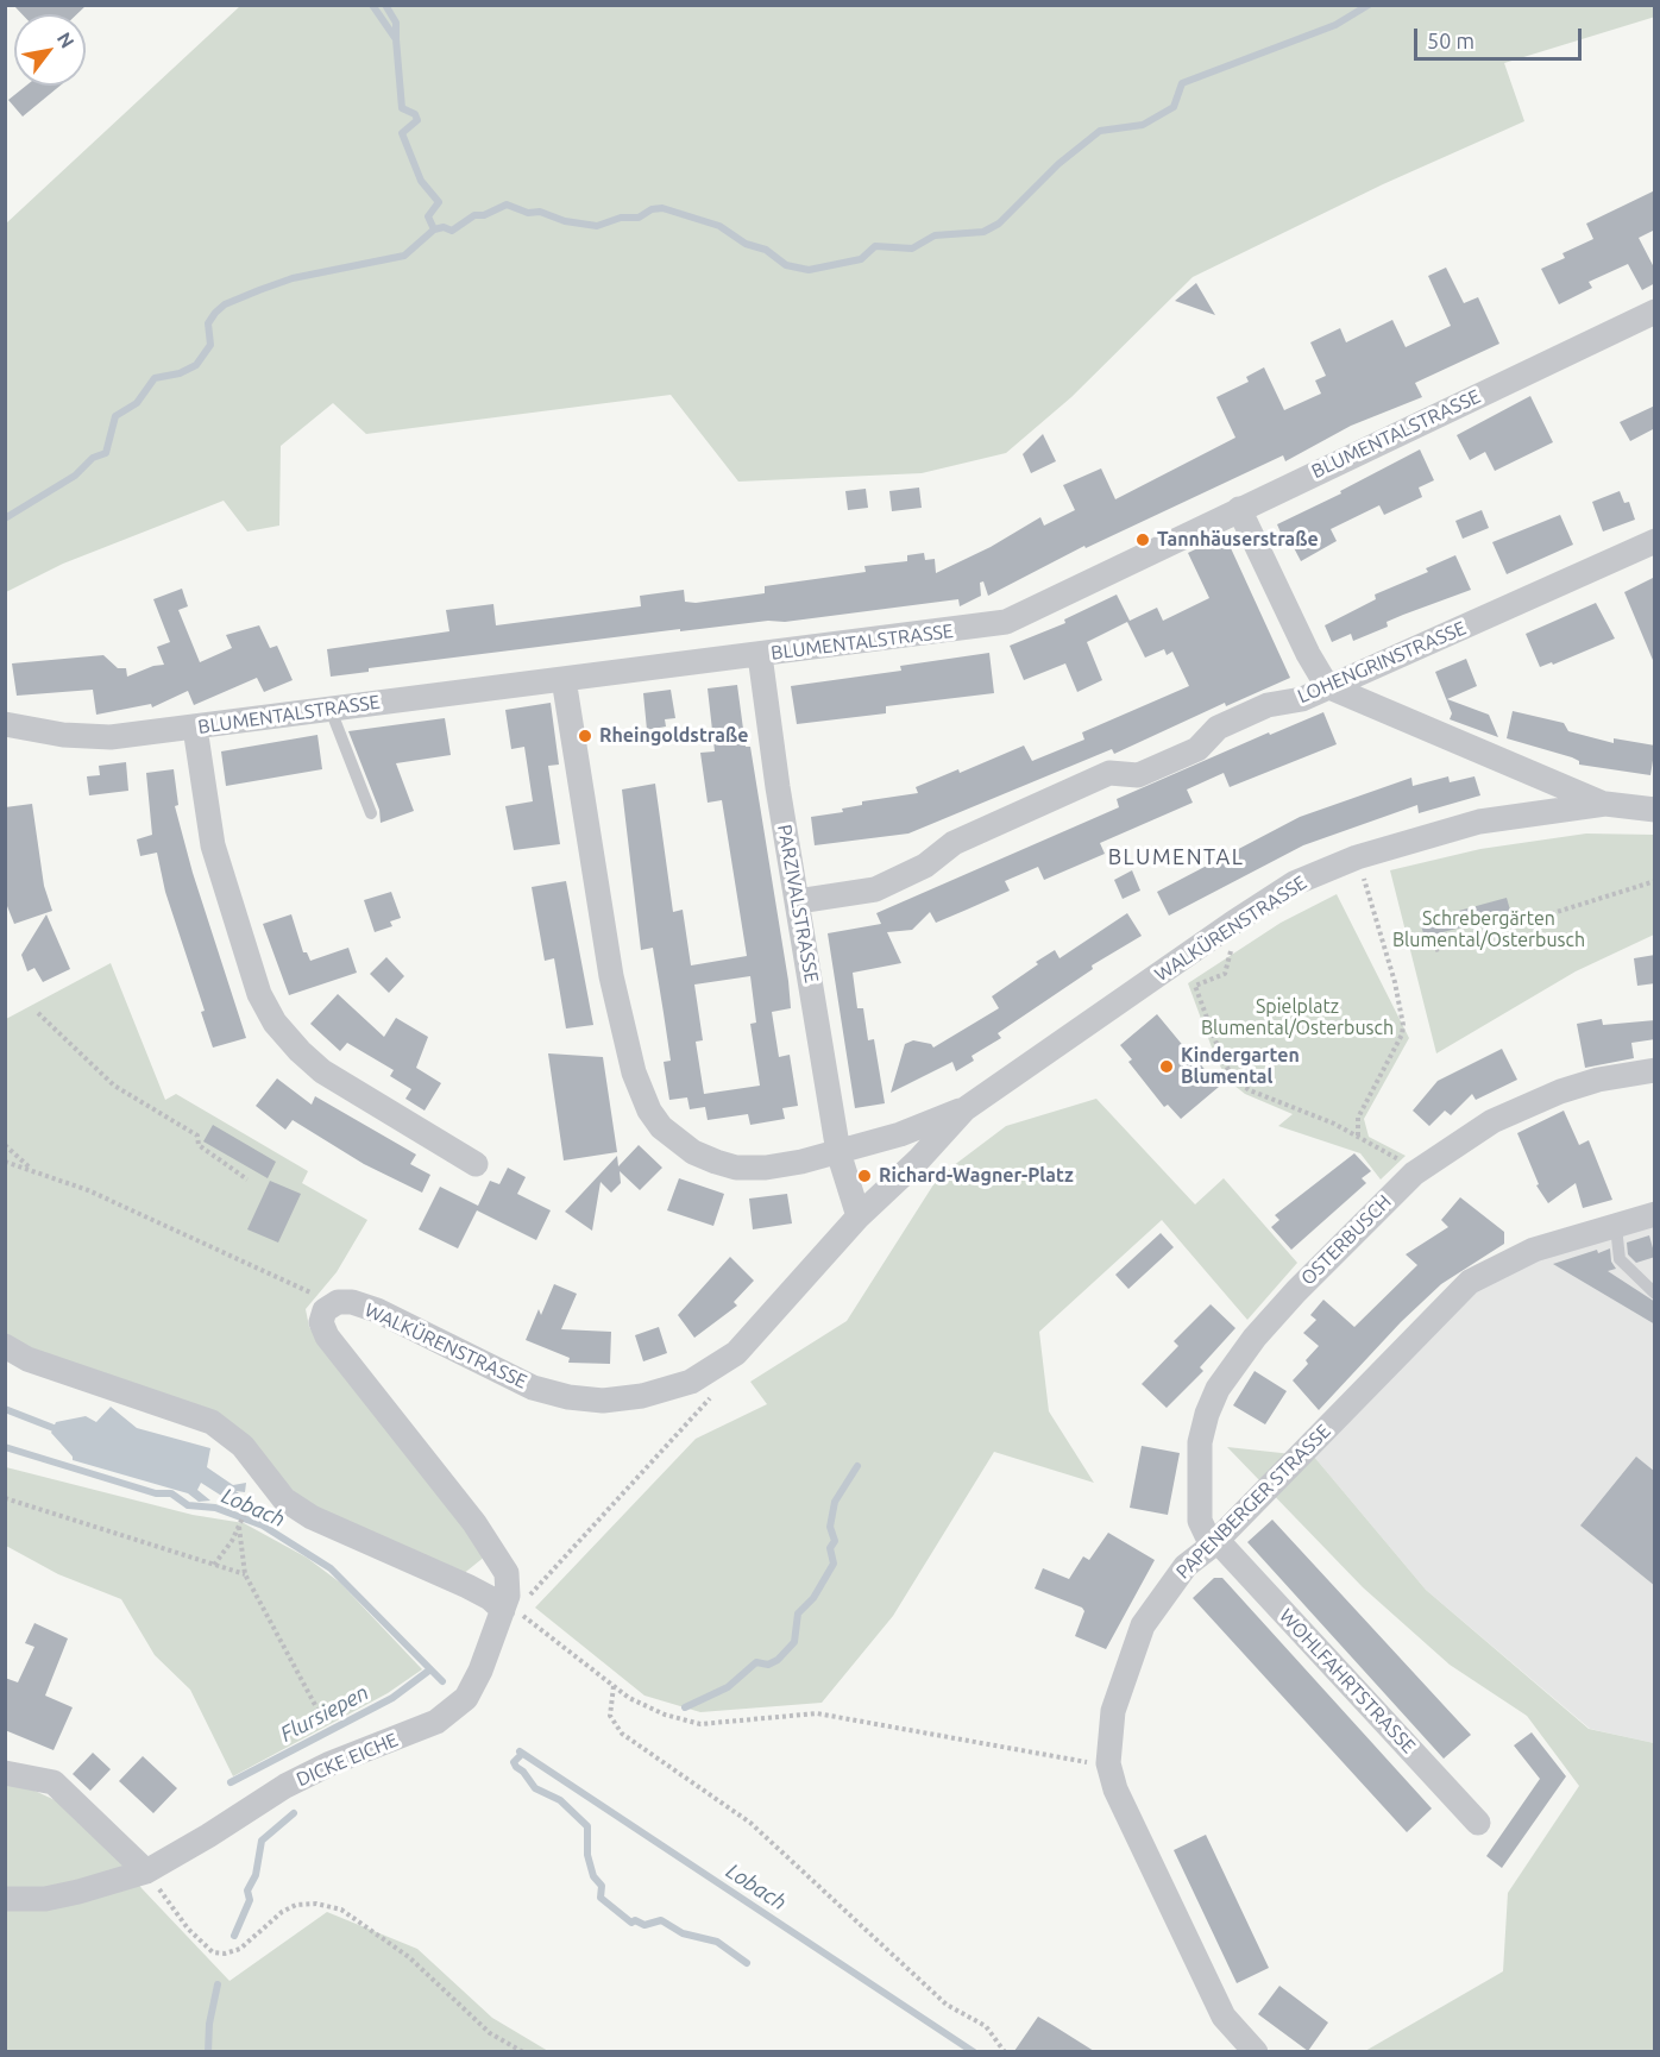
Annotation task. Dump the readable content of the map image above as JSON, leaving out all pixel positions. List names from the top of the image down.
{
  "streets": {
    "street": [
      "BLUMENTALSTRASSE",
      "LOHENGRINSTRASSE",
      "PARZIVALSTRASSE",
      "WALKÜRENSTRASSE",
      "OSTERBUSCH",
      "PAPENBERGER STRASSE",
      "WOHLFAHRTSTRASSE",
      "DICKE EICHE"
    ]
  },
  "crossings": [
    ["BLUMENTALSTRASSE", "PARZIVALSTRASSE"],
    ["LOHENGRINSTRASSE", "PARZIVALSTRASSE"],
    ["PARZIVALSTRASSE", "WALKÜRENSTRASSE"],
    ["OSTERBUSCH", "PAPENBERGER STRASSE"],
    ["OSTERBUSCH", "WOHLFAHRTSTRASSE"],
    ["PAPENBERGER STRASSE", "WOHLFAHRTSTRASSE"]
  ],
  "districts": ["BLUMENTAL"],
  "water": ["Lobach", "Flursiepen"],
  "parks": ["Schrebergärten Blumental/Osterbusch", "Spielplatz Blumental/Osterbusch"],
  "places": [
    "Tannhäuserstraße",
    "Rheingoldstraße",
    "Kindergarten Blumental",
    "Richard-Wagner-Platz"
  ],
  "scale_bar": "50 m",
  "north": "top right"
}
